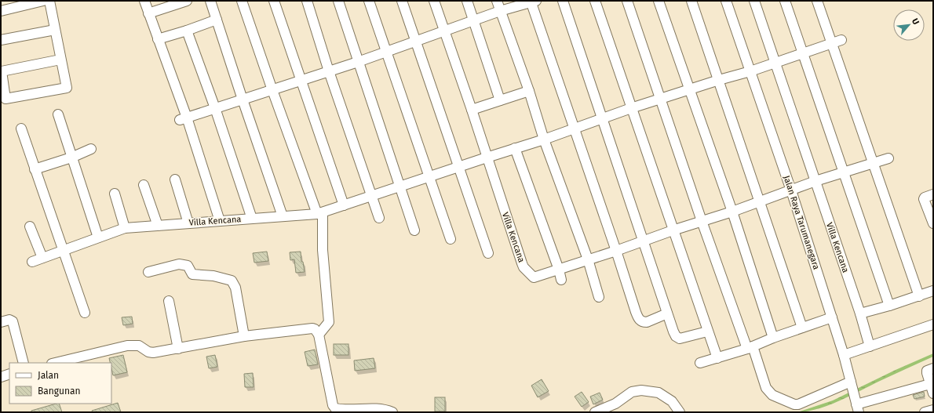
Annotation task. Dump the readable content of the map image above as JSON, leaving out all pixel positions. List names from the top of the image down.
{
  "streets": {
    "street": ["Villa Kencana", "Jalan Raya Tarumanegara"]
  },
  "crossings": [
    ["Villa Kencana", "Jalan Raya Tarumanegara"]
  ],
  "legend": ["Jalan", "Bangunan"],
  "north": "top right"
}
